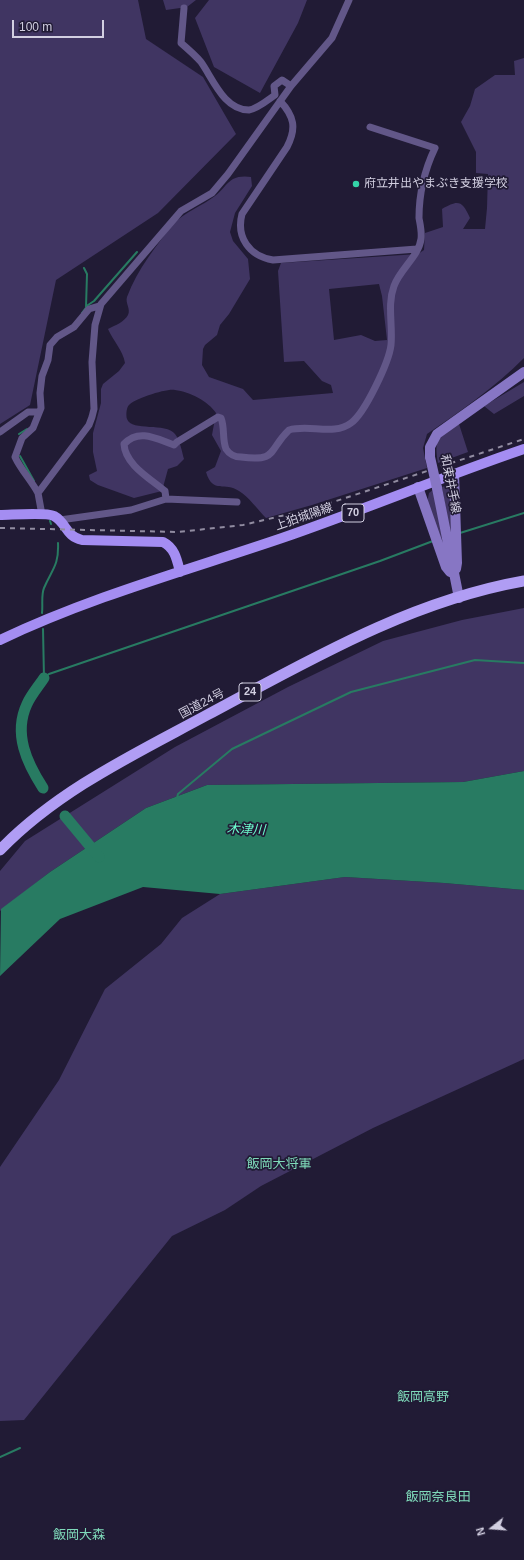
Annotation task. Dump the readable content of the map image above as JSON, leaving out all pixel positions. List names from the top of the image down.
{
  "streets": {
    "highway": ["24", "国道24号"],
    "main road": ["和束井手線", "70", "上狛城陽線"]
  },
  "crossings": [
    ["和束井手線", "国道24号"]
  ],
  "districts": [
    "飯岡大将軍",
    "飯岡高野",
    "飯岡奈良田",
    "飯岡大森"
  ],
  "water": ["木津川"],
  "places": ["府立井出やまぶき支援学校"],
  "scale_bar": "100 m",
  "north": "left"
}
